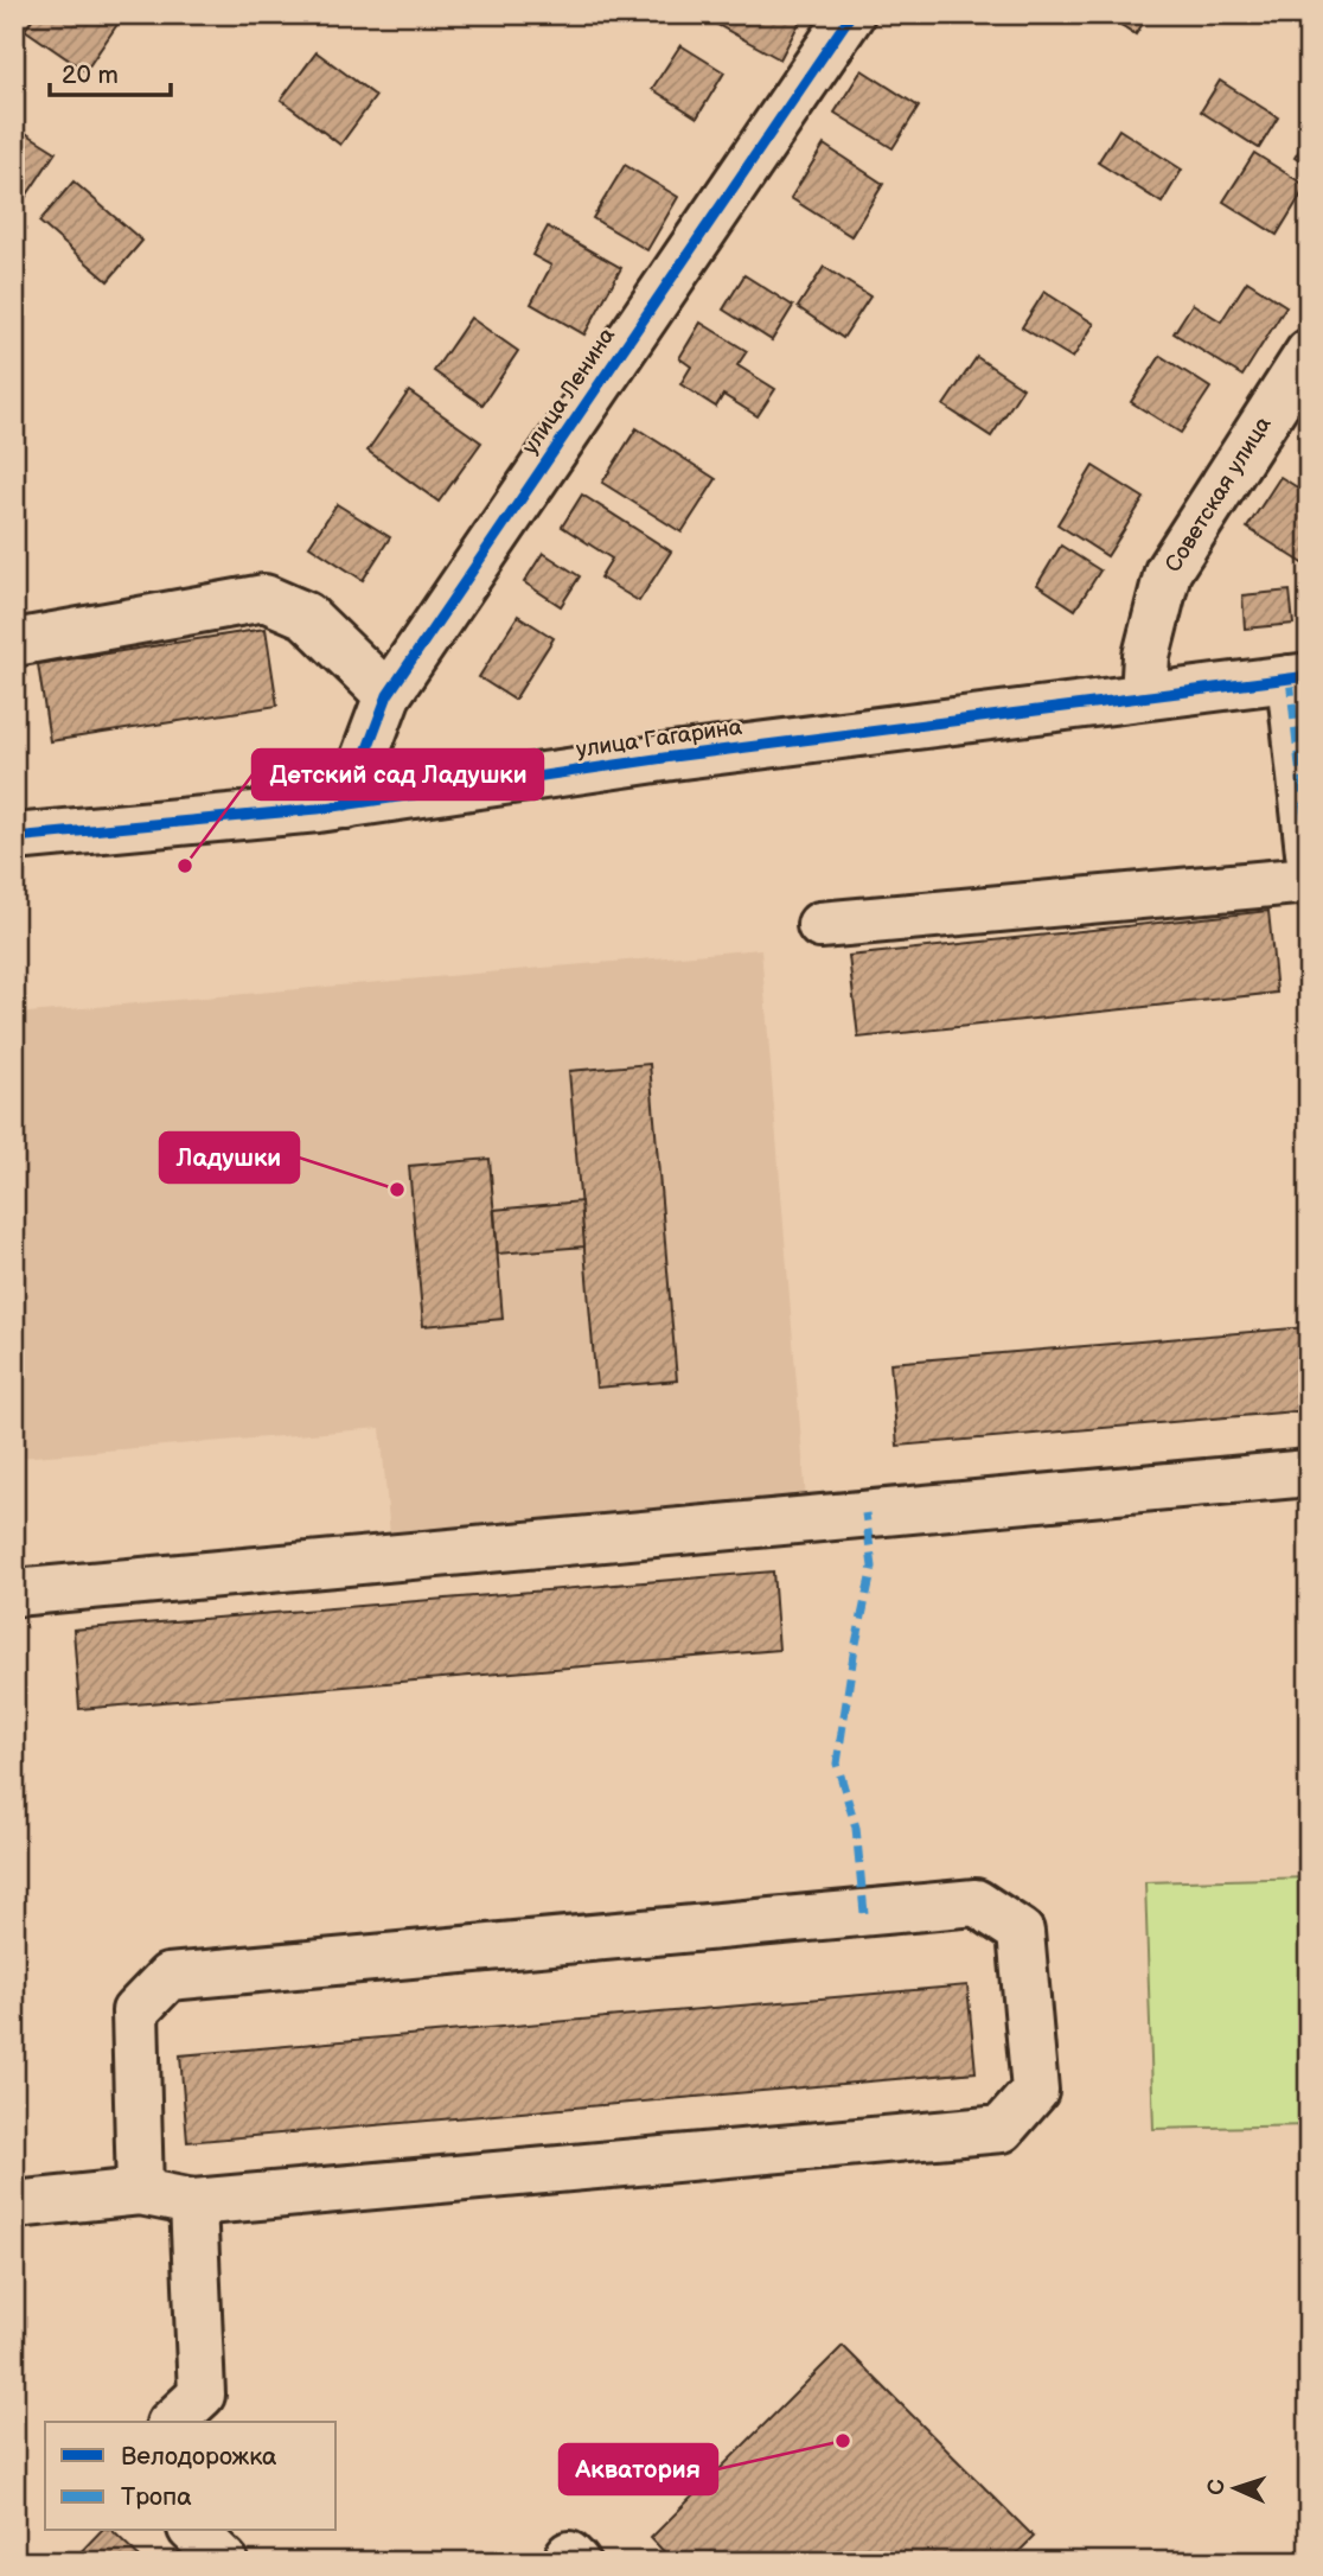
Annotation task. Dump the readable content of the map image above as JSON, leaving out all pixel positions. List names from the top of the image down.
{
  "streets": {
    "street": ["улица Ленина", "Советская улица", "улица Гагарина"]
  },
  "crossings": [
    ["улица Ленина", "улица Гагарина"],
    ["Советская улица", "улица Гагарина"]
  ],
  "places": ["Детский сад Ладушки", "Ладушки", "Акватория"],
  "legend": ["Велодорожка", "Тропа"],
  "scale_bar": "20 m",
  "north": "left"
}
